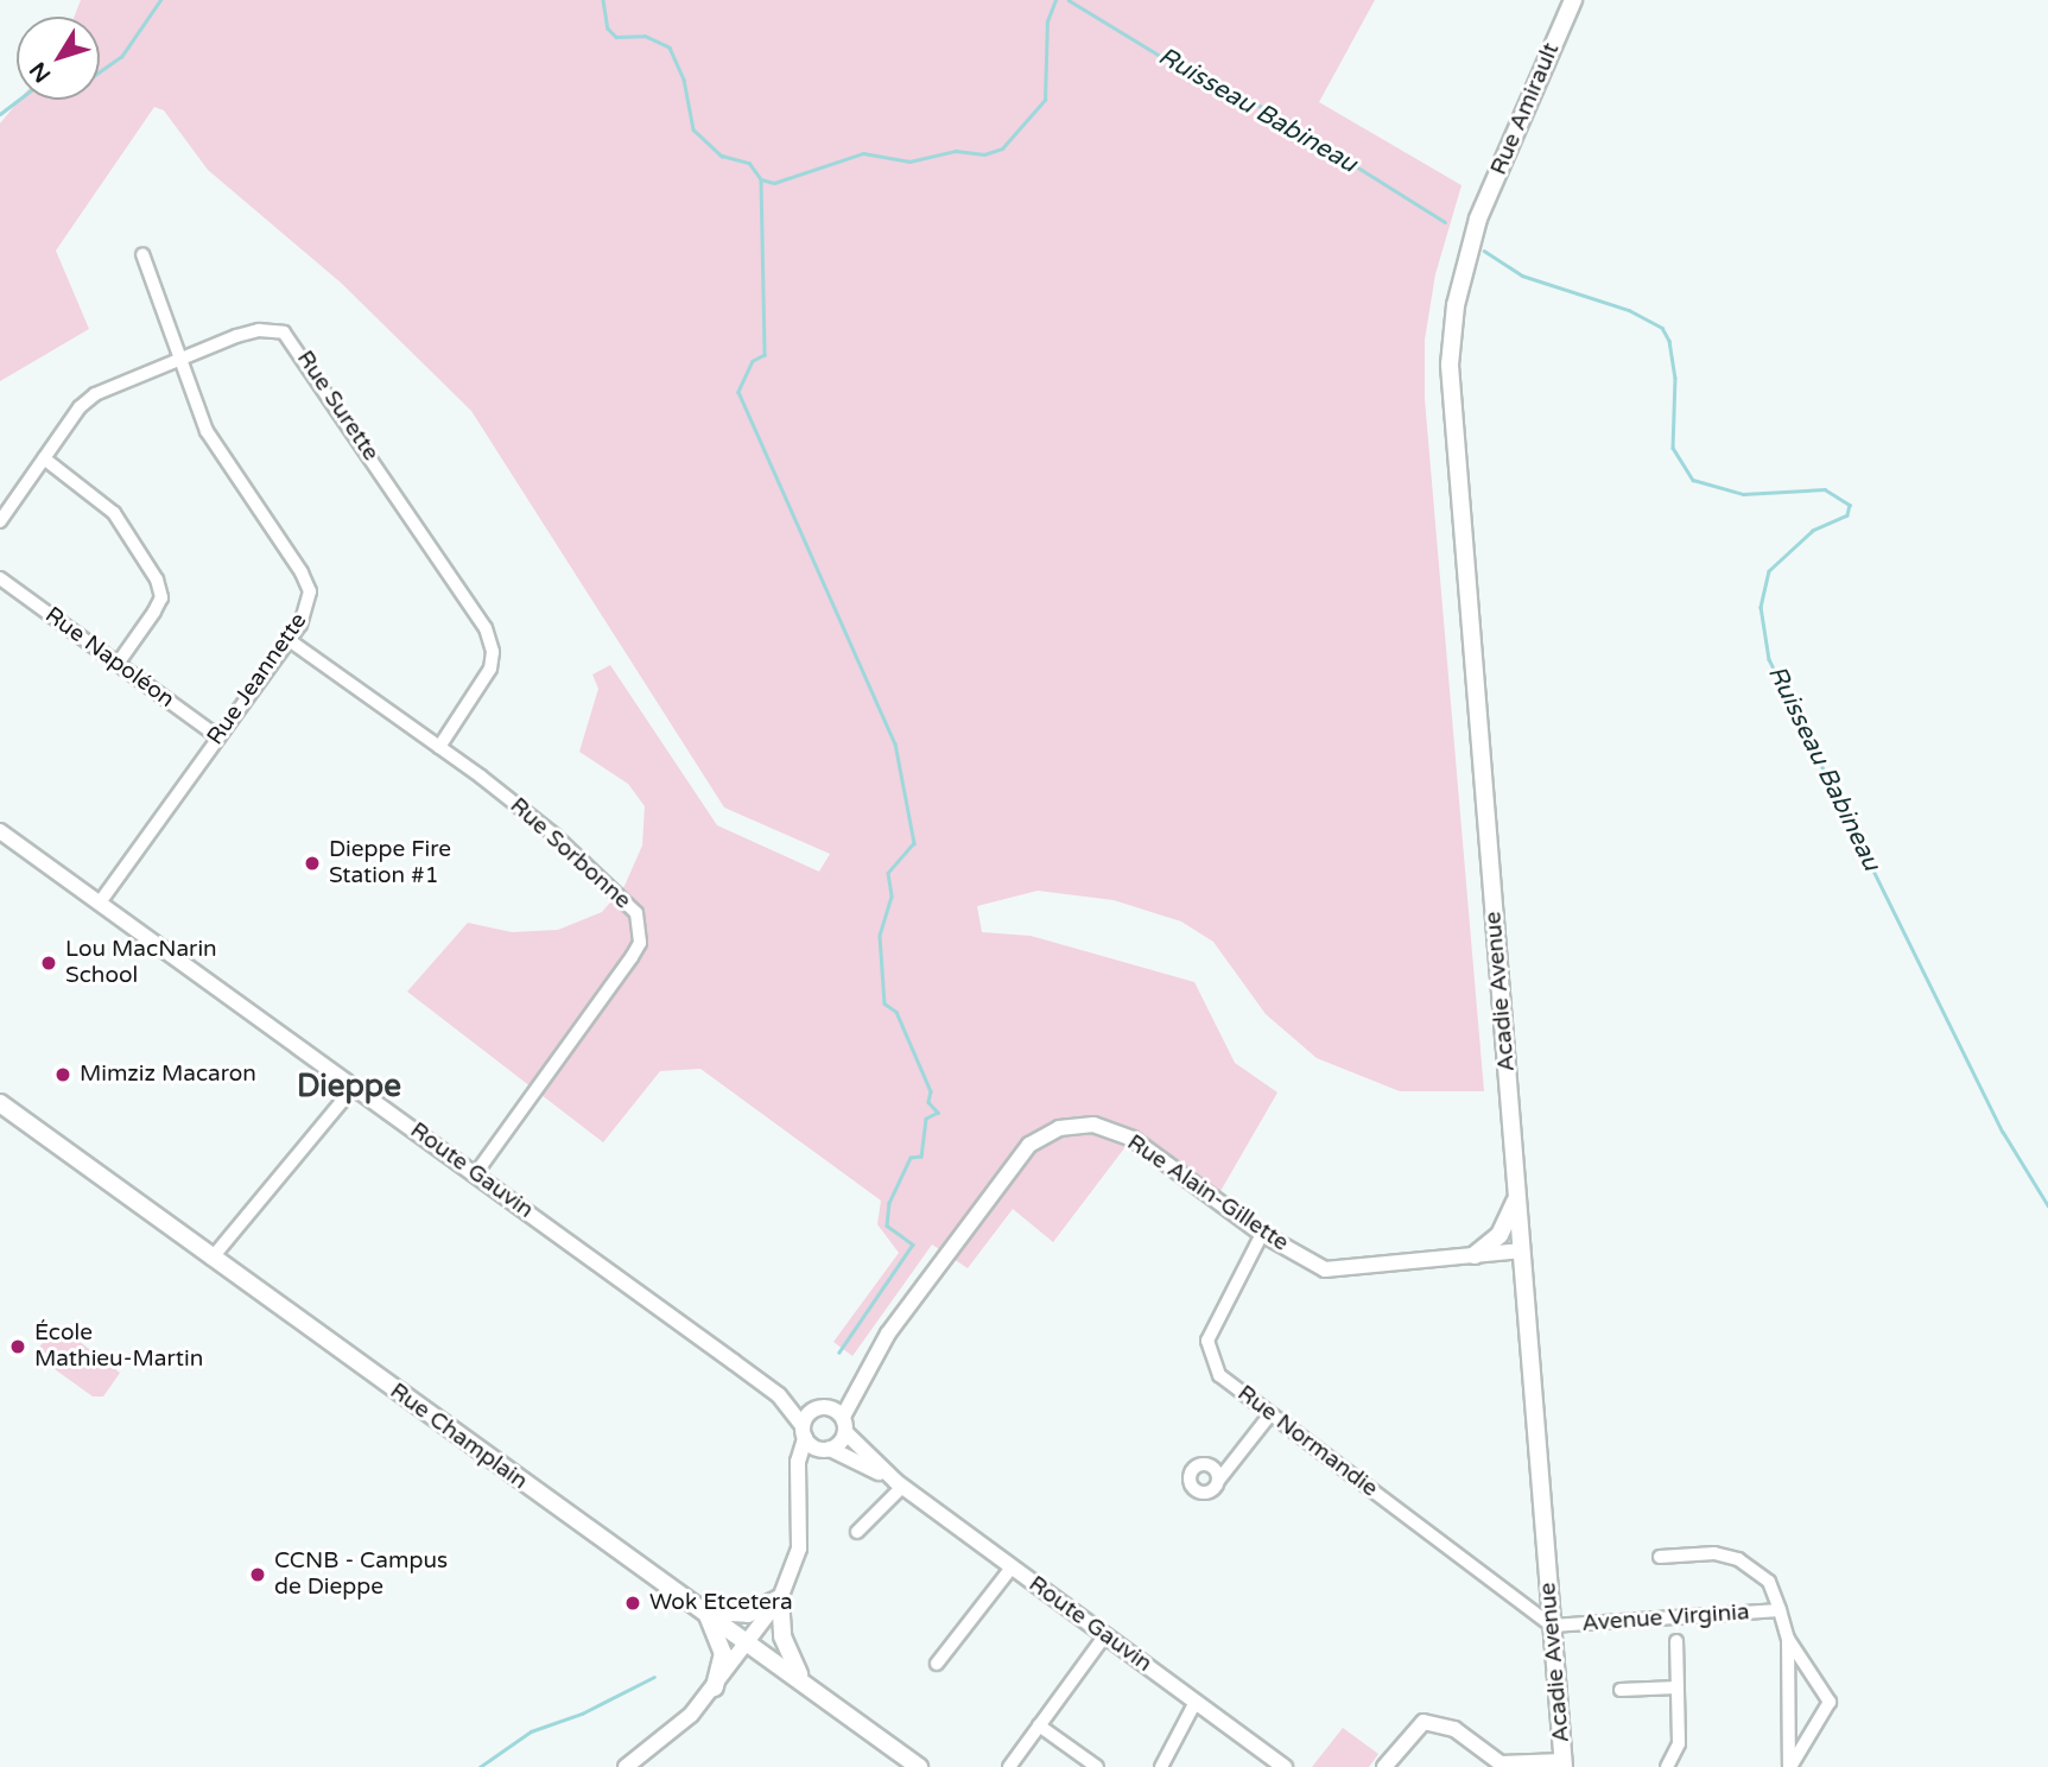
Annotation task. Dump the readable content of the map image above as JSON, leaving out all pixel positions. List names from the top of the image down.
{
  "streets": {
    "main road": ["Rue Amirault", "Acadie Avenue", "Rue Champlain"],
    "street": [
      "Rue Surette",
      "Rue Napoléon",
      "Rue Jeannette",
      "Rue Sorbonne",
      "Route Gauvin",
      "Rue Alain-Gillette",
      "Rue Normandie",
      "Avenue Virginia"
    ]
  },
  "crossings": [
    ["Rue Amirault", "Acadie Avenue"],
    ["Rue Surette", "Rue Jeannette"],
    ["Rue Surette", "Rue Sorbonne"],
    ["Rue Napoléon", "Rue Jeannette"],
    ["Rue Jeannette", "Rue Sorbonne"],
    ["Rue Jeannette", "Route Gauvin"],
    ["Rue Sorbonne", "Route Gauvin"],
    ["Acadie Avenue", "Rue Alain-Gillette"],
    ["Acadie Avenue", "Rue Normandie"],
    ["Acadie Avenue", "Avenue Virginia"],
    ["Route Gauvin", "Rue Alain-Gillette"],
    ["Rue Alain-Gillette", "Rue Normandie"],
    ["Rue Normandie", "Avenue Virginia"]
  ],
  "districts": ["Dieppe"],
  "water": ["Ruisseau Babineau"],
  "places": [
    "Dieppe Fire Station #1",
    "Lou MacNarin School",
    "Mimziz Macaron",
    "École Mathieu-Martin",
    "CCNB - Campus de Dieppe",
    "Wok Etcetera"
  ],
  "north": "bottom left"
}
